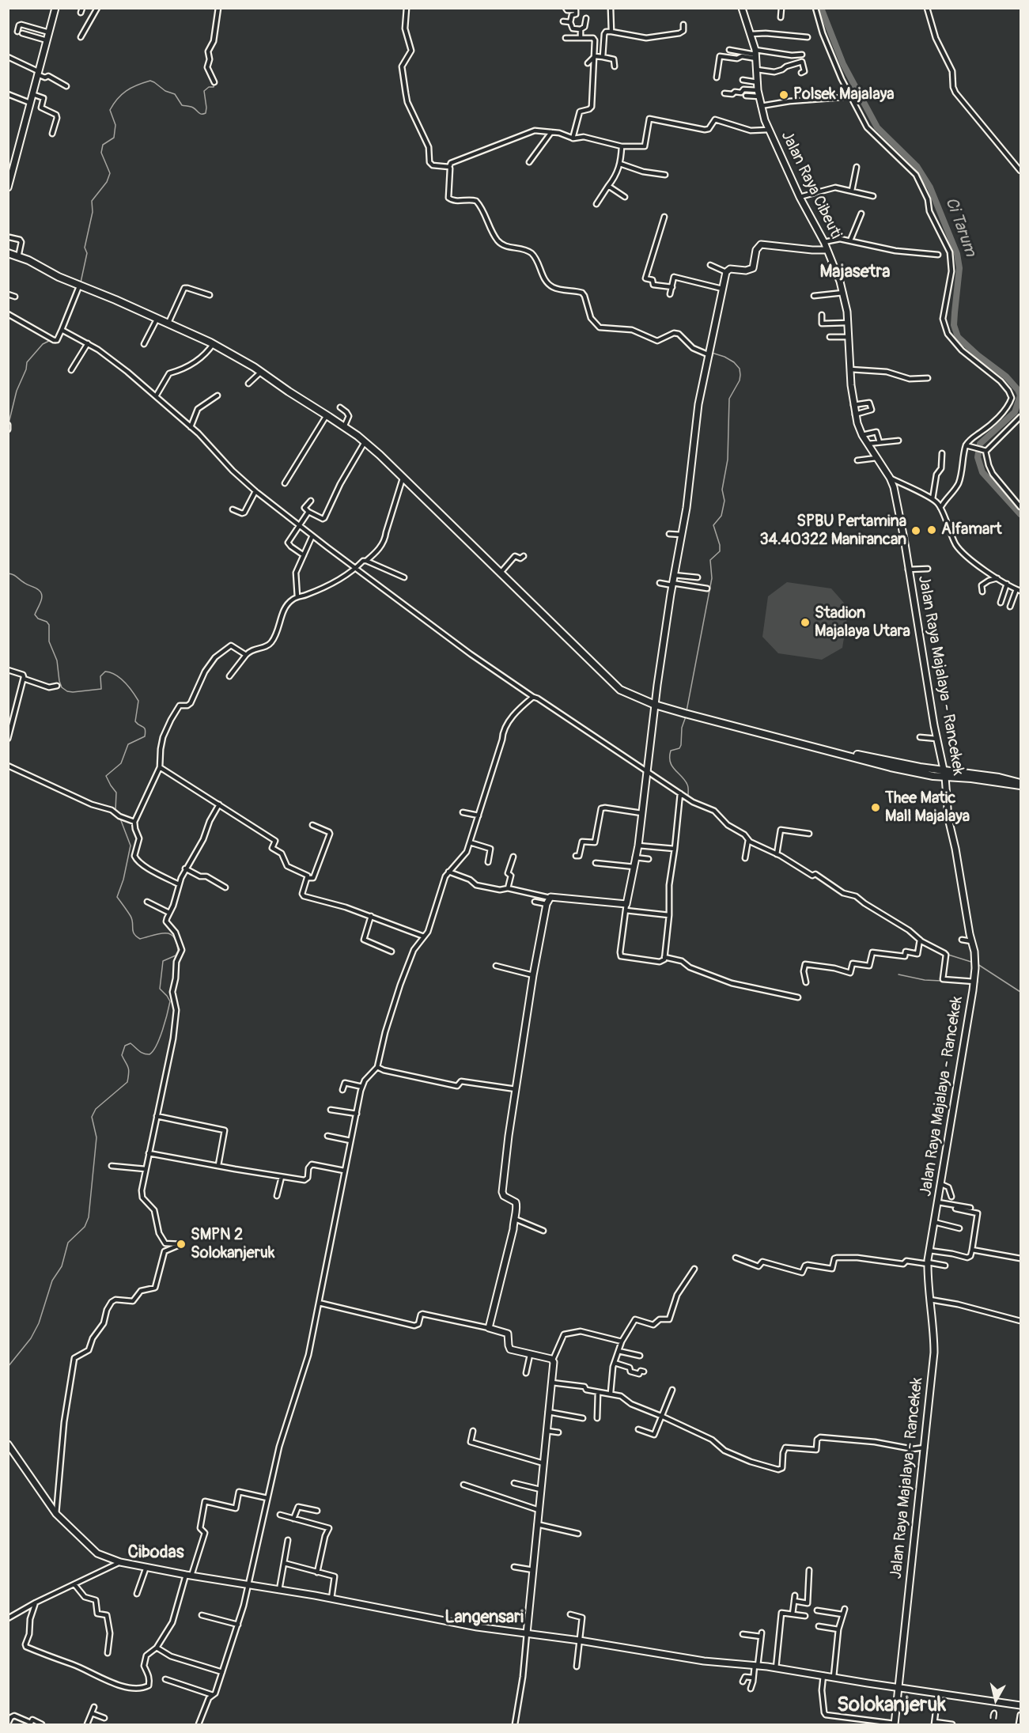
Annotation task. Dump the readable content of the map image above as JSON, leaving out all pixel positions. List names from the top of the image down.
{
  "streets": {
    "main road": ["Jalan Raya Cibeuti", "Jalan Raya Majalaya - Rancekek"]
  },
  "crossings": [
    ["Jalan Raya Cibeuti", "Jalan Raya Majalaya - Rancekek"]
  ],
  "districts": [
    "Majasetra",
    "Cibodas",
    "Langensari",
    "Solokanjeruk"
  ],
  "water": ["Ci Tarum"],
  "places": [
    "Polsek Majalaya",
    "Alfamart",
    "SPBU Pertamina 34.40322 Manirancan",
    "Stadion Majalaya Utara",
    "Thee Matic Mall Majalaya",
    "SMPN 2 Solokanjeruk"
  ],
  "north": "bottom"
}
